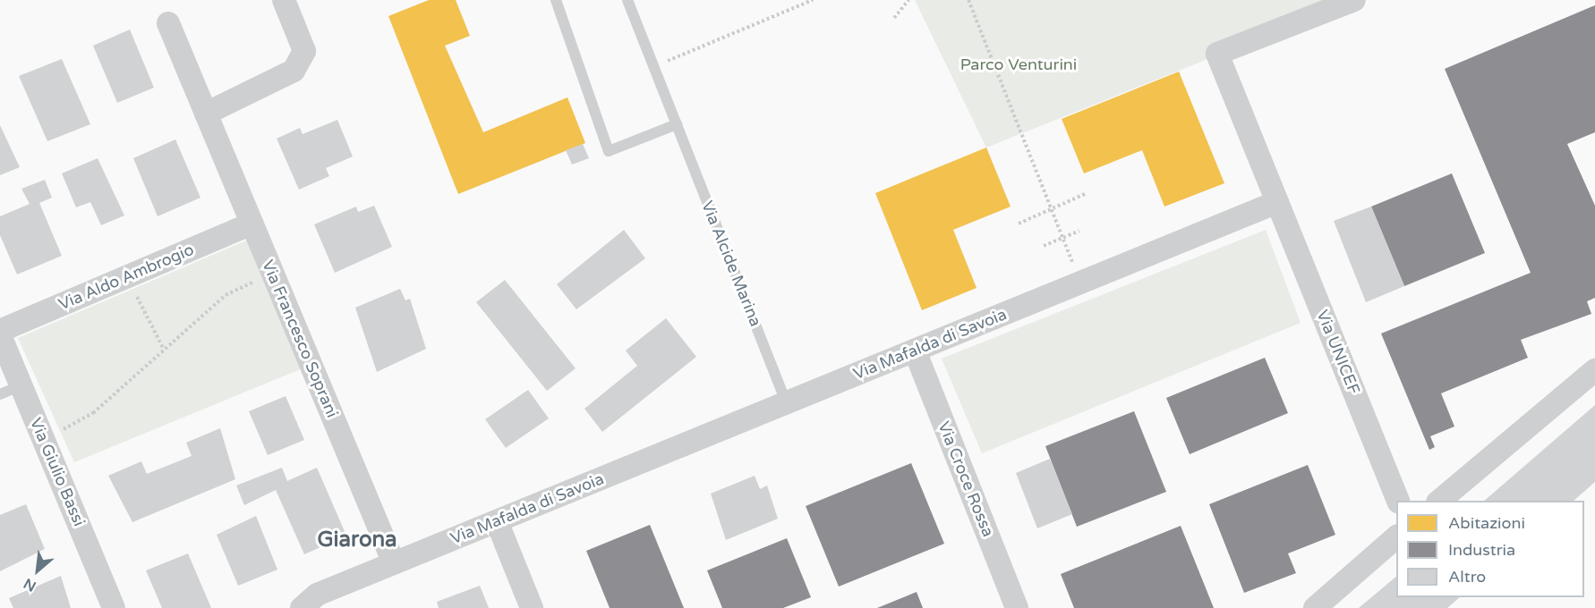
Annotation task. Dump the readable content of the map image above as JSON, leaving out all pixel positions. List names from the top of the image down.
{
  "streets": {
    "street": [
      "Via Aldo Ambrogio",
      "Via Francesco Soprani",
      "Via Mafalda di Savoia",
      "Via UNICEF",
      "Via Giulio Bassi",
      "Via Croce Rossa"
    ],
    "lane": ["Via Alcide Marina"]
  },
  "crossings": [
    ["Via Alcide Marina", "Via Mafalda di Savoia"],
    ["Via Aldo Ambrogio", "Via Francesco Soprani"],
    ["Via Francesco Soprani", "Via Mafalda di Savoia"],
    ["Via Mafalda di Savoia", "Via UNICEF"],
    ["Via Mafalda di Savoia", "Via Croce Rossa"]
  ],
  "districts": ["Giarona"],
  "parks": ["Parco Venturini"],
  "legend": ["Abitazioni", "Industria", "Altro"],
  "north": "bottom left"
}
